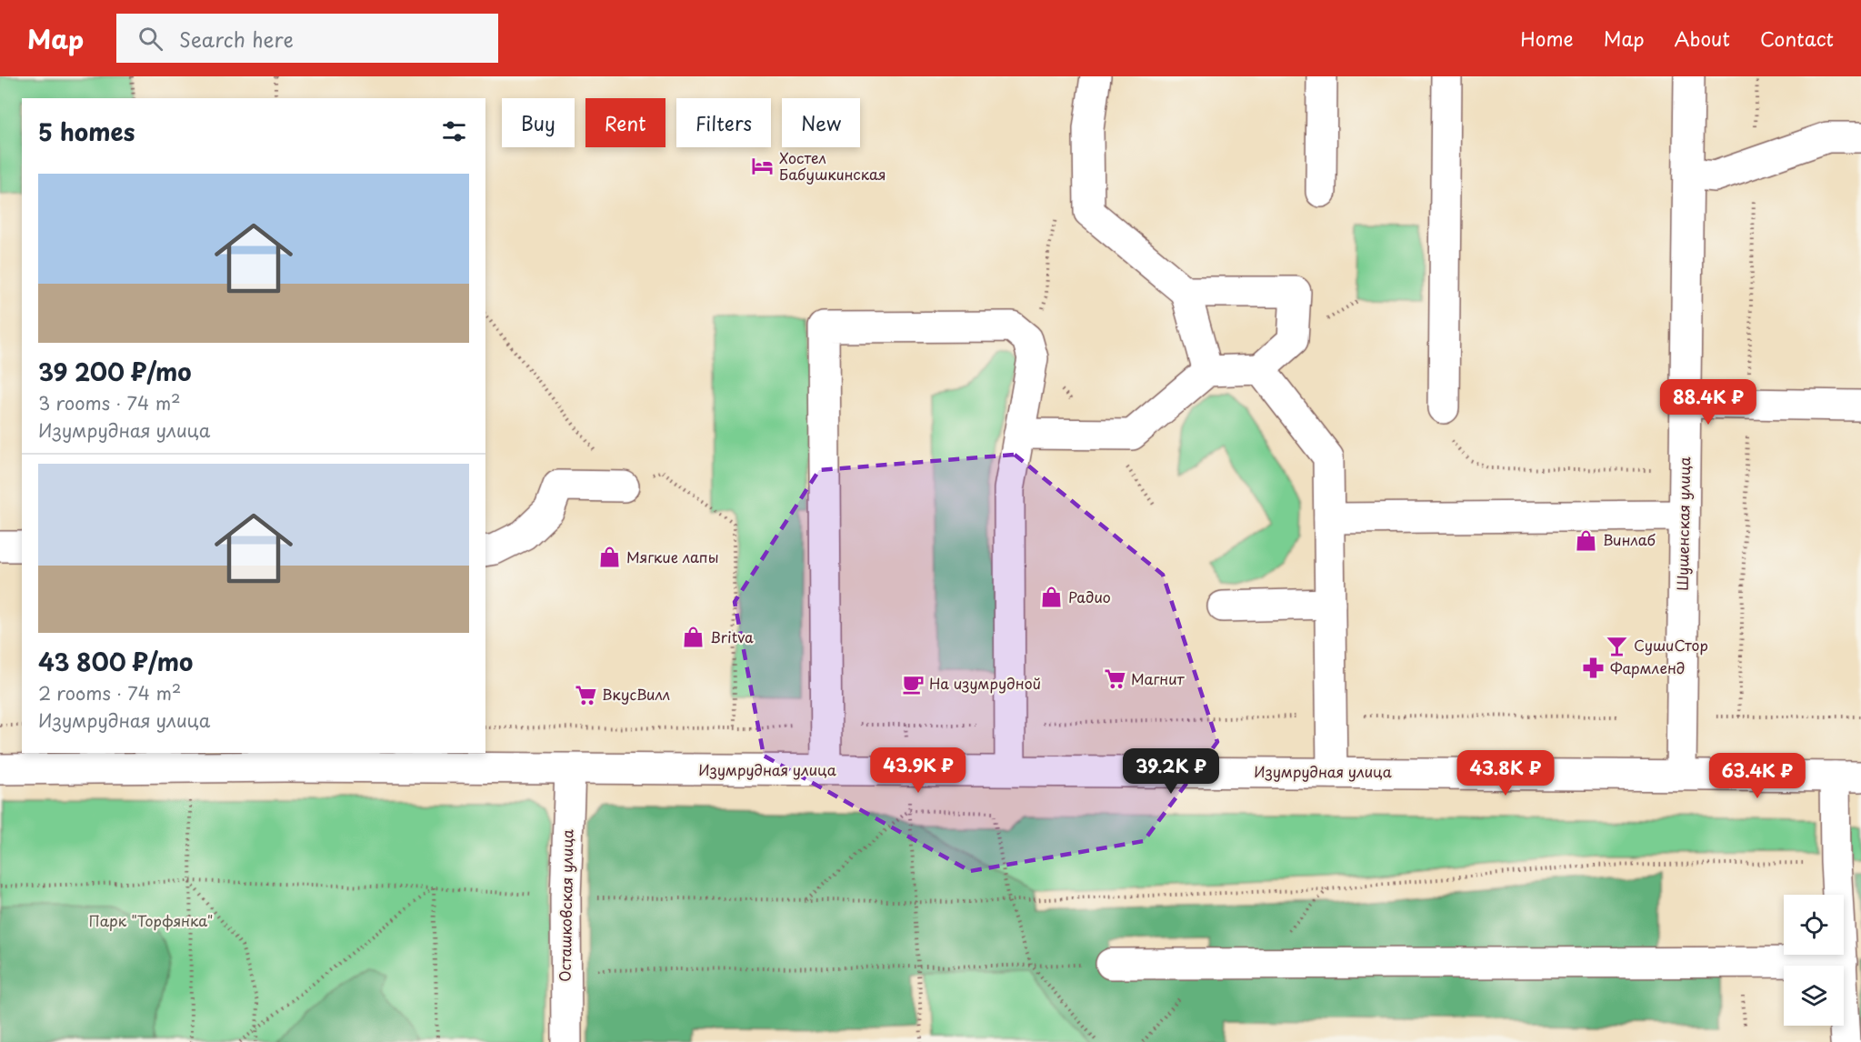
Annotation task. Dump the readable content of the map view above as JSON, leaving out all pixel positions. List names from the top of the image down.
{
  "streets": {
    "street": ["Шушенская улица", "Изумрудная улица", "Осташковская улица"]
  },
  "crossings": [
    ["Шушенская улица", "Изумрудная улица"],
    ["Изумрудная улица", "Осташковская улица"]
  ],
  "parks": ["Парк \"Торфянка\""],
  "places": {
    "hotel": ["Хостел Бабушкинская"],
    "shop": [
      "Винлаб",
      "Мягкие лапы",
      "Радио",
      "Britva"
    ],
    "bar": ["СушиСтор"],
    "pharmacy": ["Фармленд"],
    "supermarket": ["Магнит", "ВкусВилл"],
    "cafe": ["На изумрудной"]
  },
  "page": {
    "header": "Map",
    "search": "Search here",
    "nav": [
      "Home",
      "Map",
      "About",
      "Contact"
    ],
    "chip": [
      "Buy",
      "Rent",
      "Filters",
      "New"
    ],
    "heading": "5 homes",
    "list": [
      {
        "name": "39 200 ₽/mo",
        "note": "3 rooms · 74 m² · Изумрудная улица"
      },
      {
        "name": "43 800 ₽/mo",
        "note": "2 rooms · 74 m² · Изумрудная улица"
      }
    ],
    "price": [
      "88.4K ₽",
      "43.9K ₽",
      "39.2K ₽",
      "43.8K ₽",
      "63.4K ₽"
    ]
  }
}
